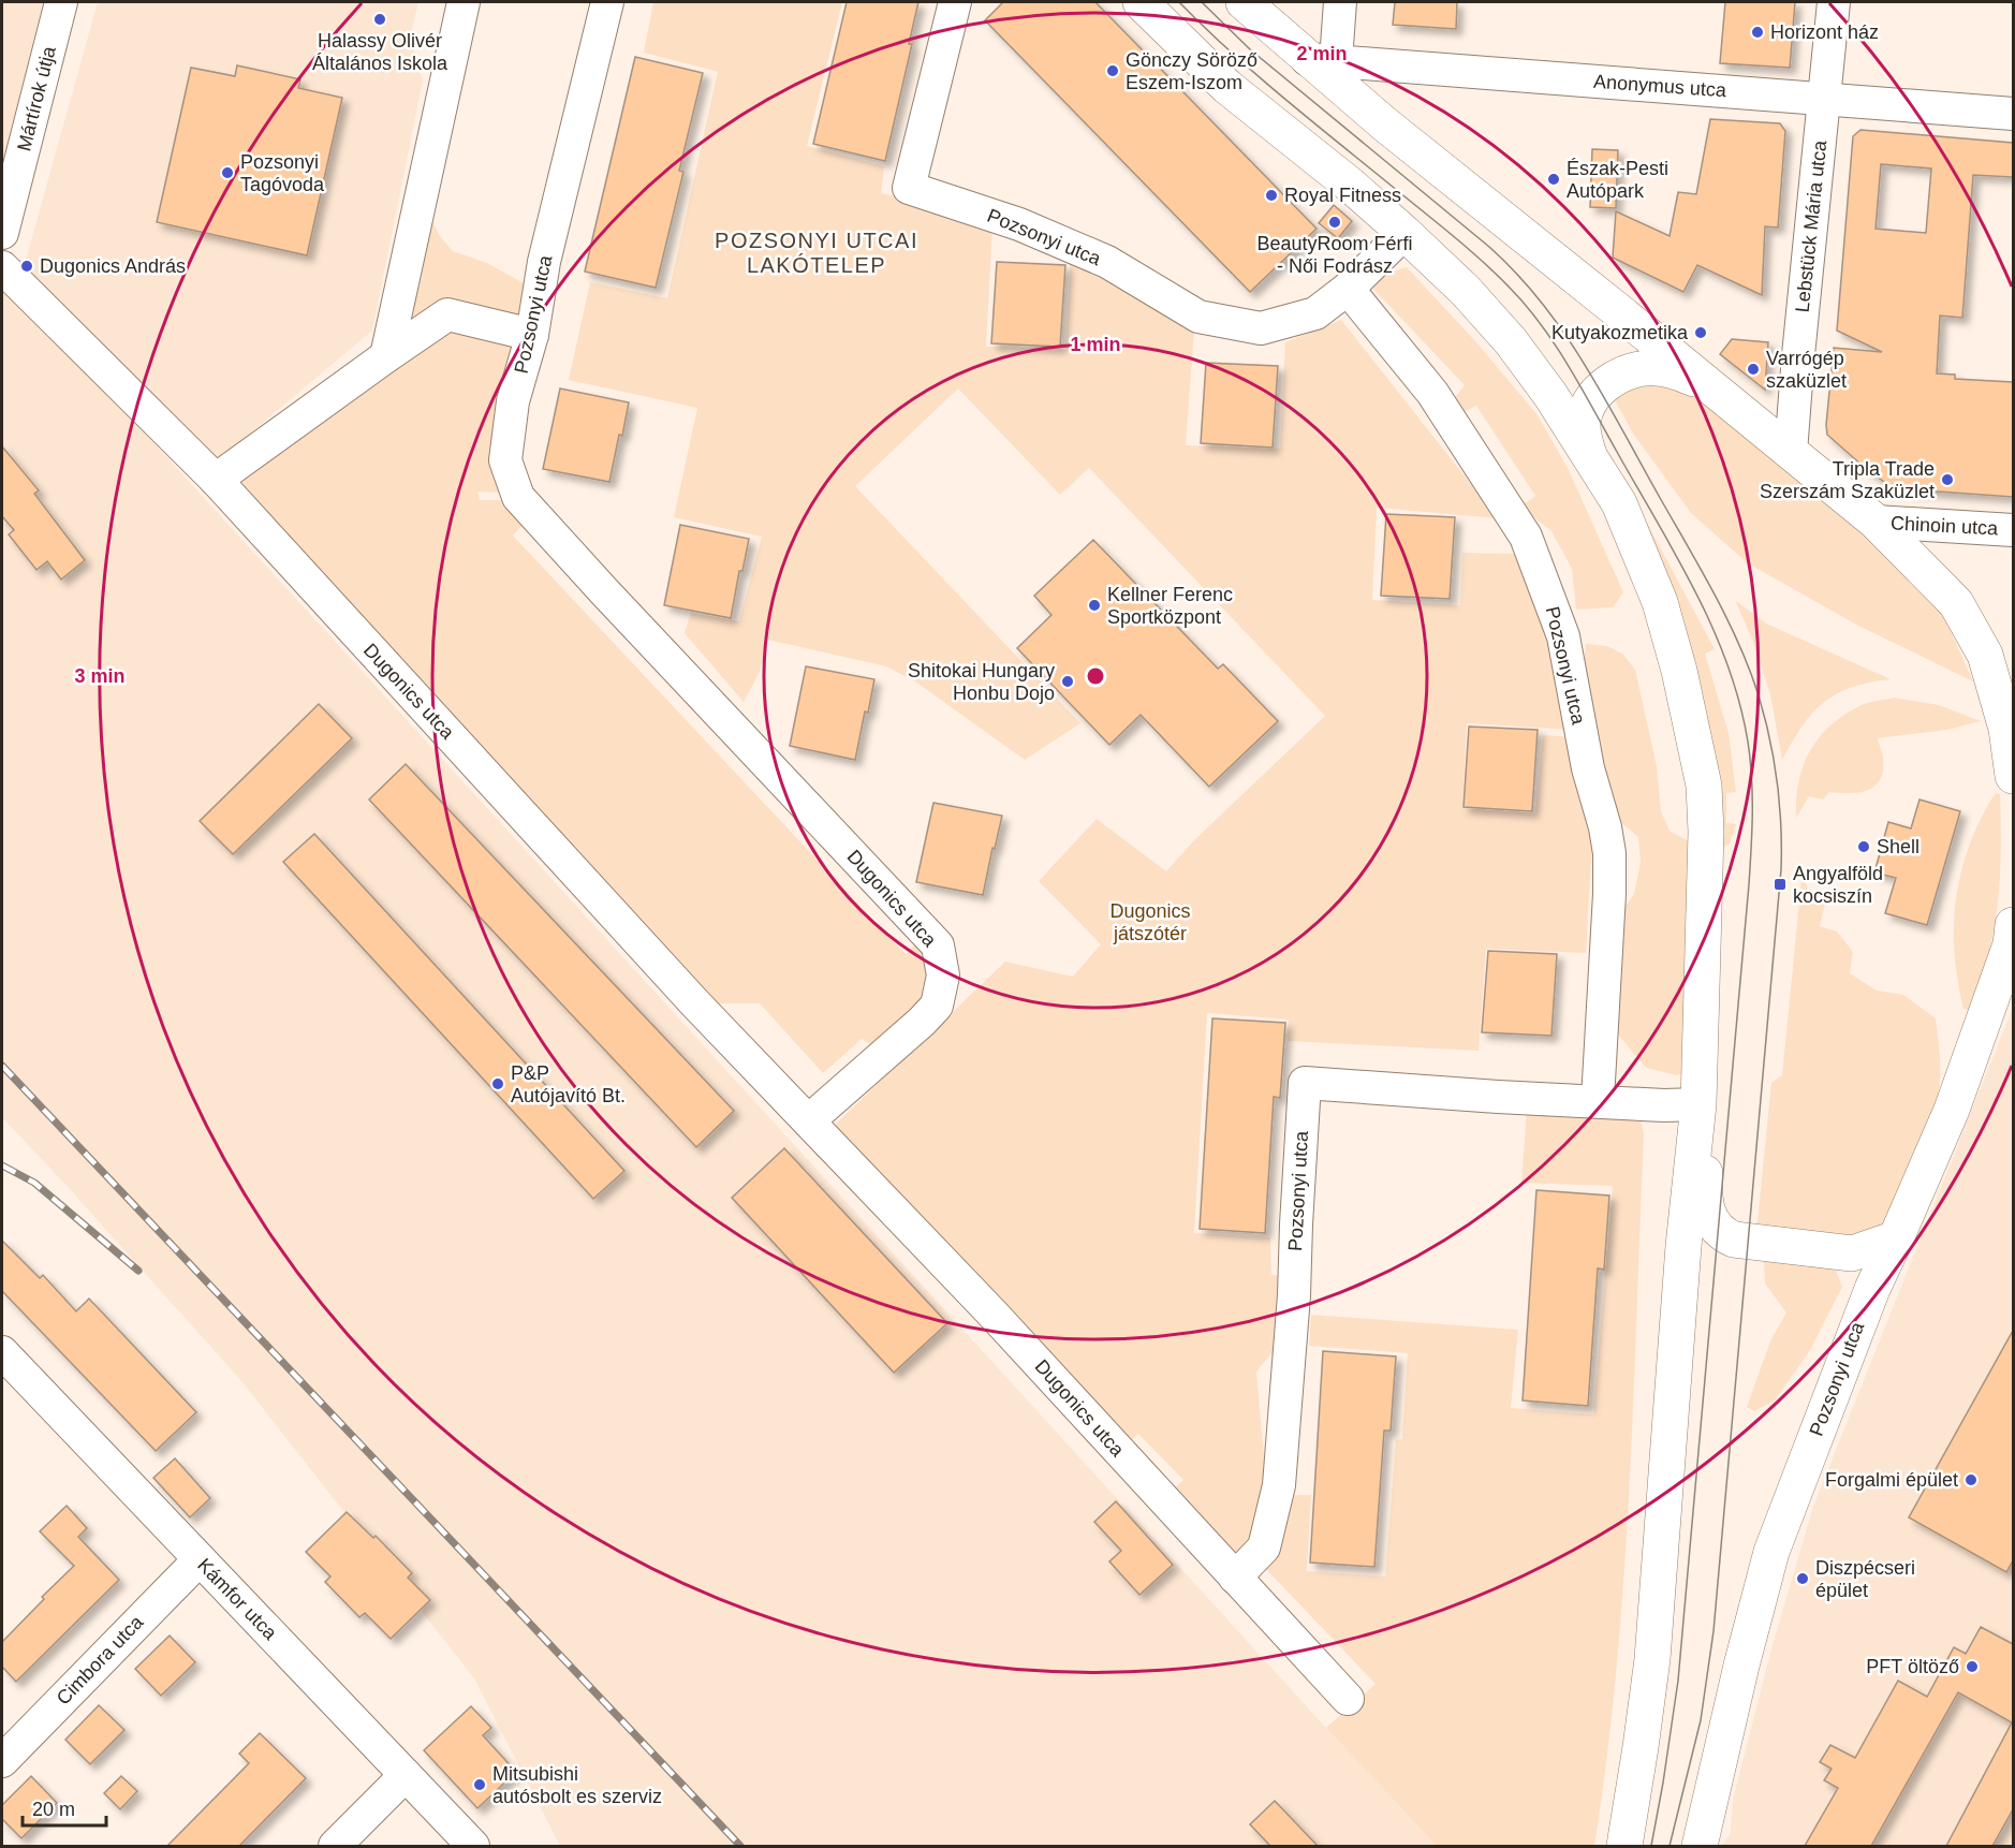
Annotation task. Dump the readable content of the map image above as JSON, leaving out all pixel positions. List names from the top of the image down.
{
  "streets": {
    "main road": ["Pozsonyi utca"],
    "street": [
      "Anonymus utca",
      "Mártírok útja",
      "Lebstück Mária utca",
      "Chinoin utca",
      "Dugonics utca",
      "Kámfor utca",
      "Cimbora utca"
    ]
  },
  "crossings": [
    ["Anonymus utca", "Lebstück Mária utca"],
    ["Pozsonyi utca", "Dugonics utca"],
    ["Kámfor utca", "Cimbora utca"]
  ],
  "districts": ["POZSONYI UTCAI LAKÓTELEP"],
  "parks": ["Dugonics játszótér"],
  "places": {
    "other": [
      "Halassy Olivér Általános Iskola",
      "Horizont ház",
      "Gönczy Söröző Eszem-Iszom",
      "Pozsonyi Tagóvoda",
      "Észak-Pesti Autópark",
      "Royal Fitness",
      "BeautyRoom Férfi - Női Fodrász",
      "Dugonics András",
      "Kutyakozmetika",
      "Varrógép szaküzlet",
      "Tripla Trade Szerszám Szaküzlet",
      "Kellner Ferenc Sportközpont",
      "Shitokai Hungary Honbu Dojo",
      "Shell",
      "P&P Autójavító Bt.",
      "Forgalmi épület",
      "Diszpécseri épület",
      "PFT öltöző",
      "Mitsubishi autósbolt es szerviz"
    ],
    "transit": ["Angyalföld kocsiszín"]
  },
  "scale_bar": "20 m",
  "rings": ["2 min", "1 min", "3 min"]
}
